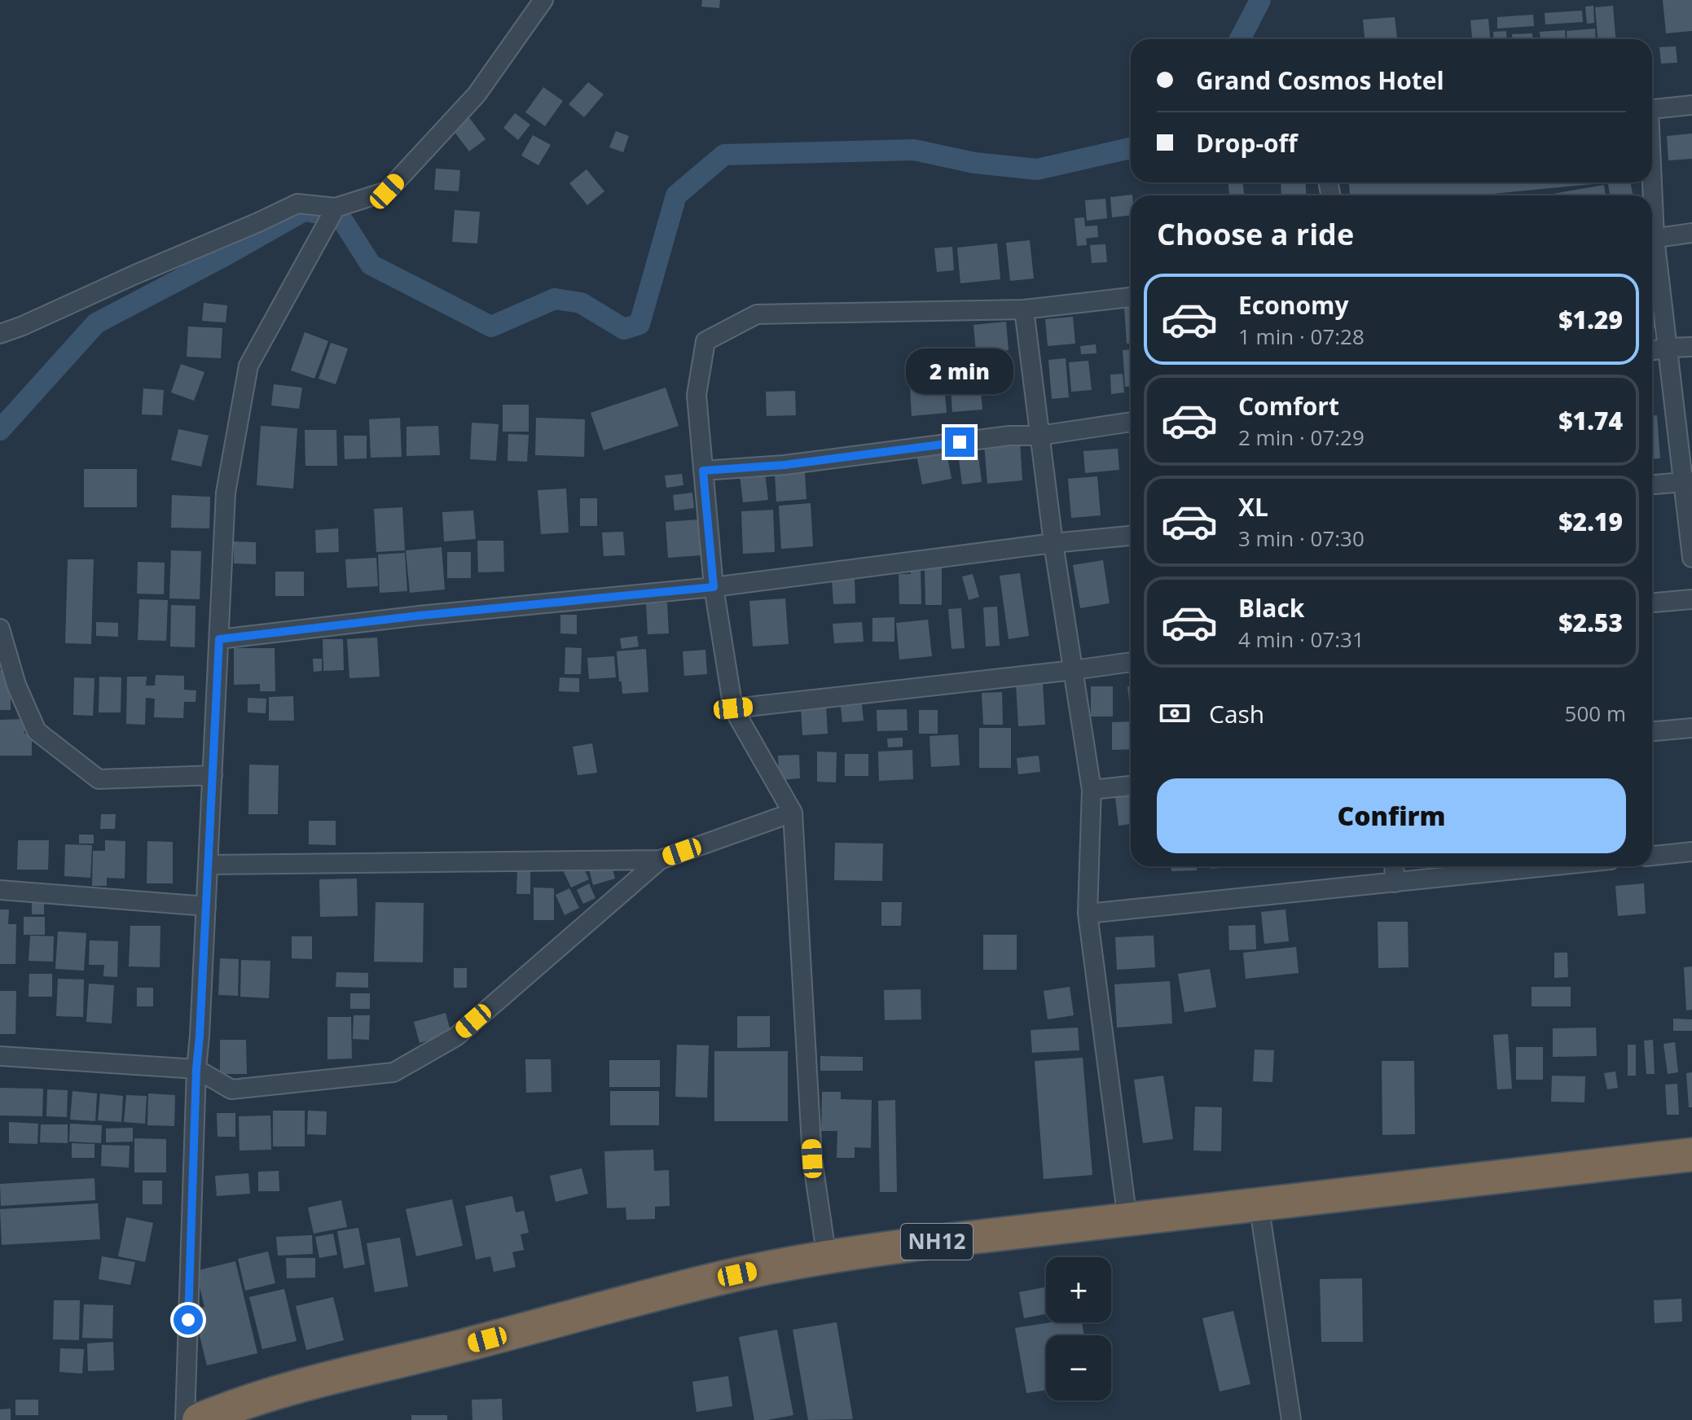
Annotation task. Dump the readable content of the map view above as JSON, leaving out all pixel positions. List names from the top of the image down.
{
  "streets": {
    "highway": ["NH12"]
  },
  "page": {
    "banner": ["Grand Cosmos Hotel", "Drop-off"],
    "heading": "Choose a ride",
    "list": [
      {
        "name": "Economy",
        "note": "1 min · 07:28",
        "value": "$1.29"
      },
      {
        "name": "Comfort",
        "note": "2 min · 07:29",
        "value": "$1.74"
      },
      {
        "name": "XL",
        "note": "3 min · 07:30",
        "value": "$2.19"
      },
      {
        "name": "Black",
        "note": "4 min · 07:31",
        "value": "$2.53"
      }
    ],
    "bubble": "2 min",
    "pay": ["Cash", "500 m"],
    "buttons": "Confirm",
    "map_buttons": ["+", "−"]
  }
}
